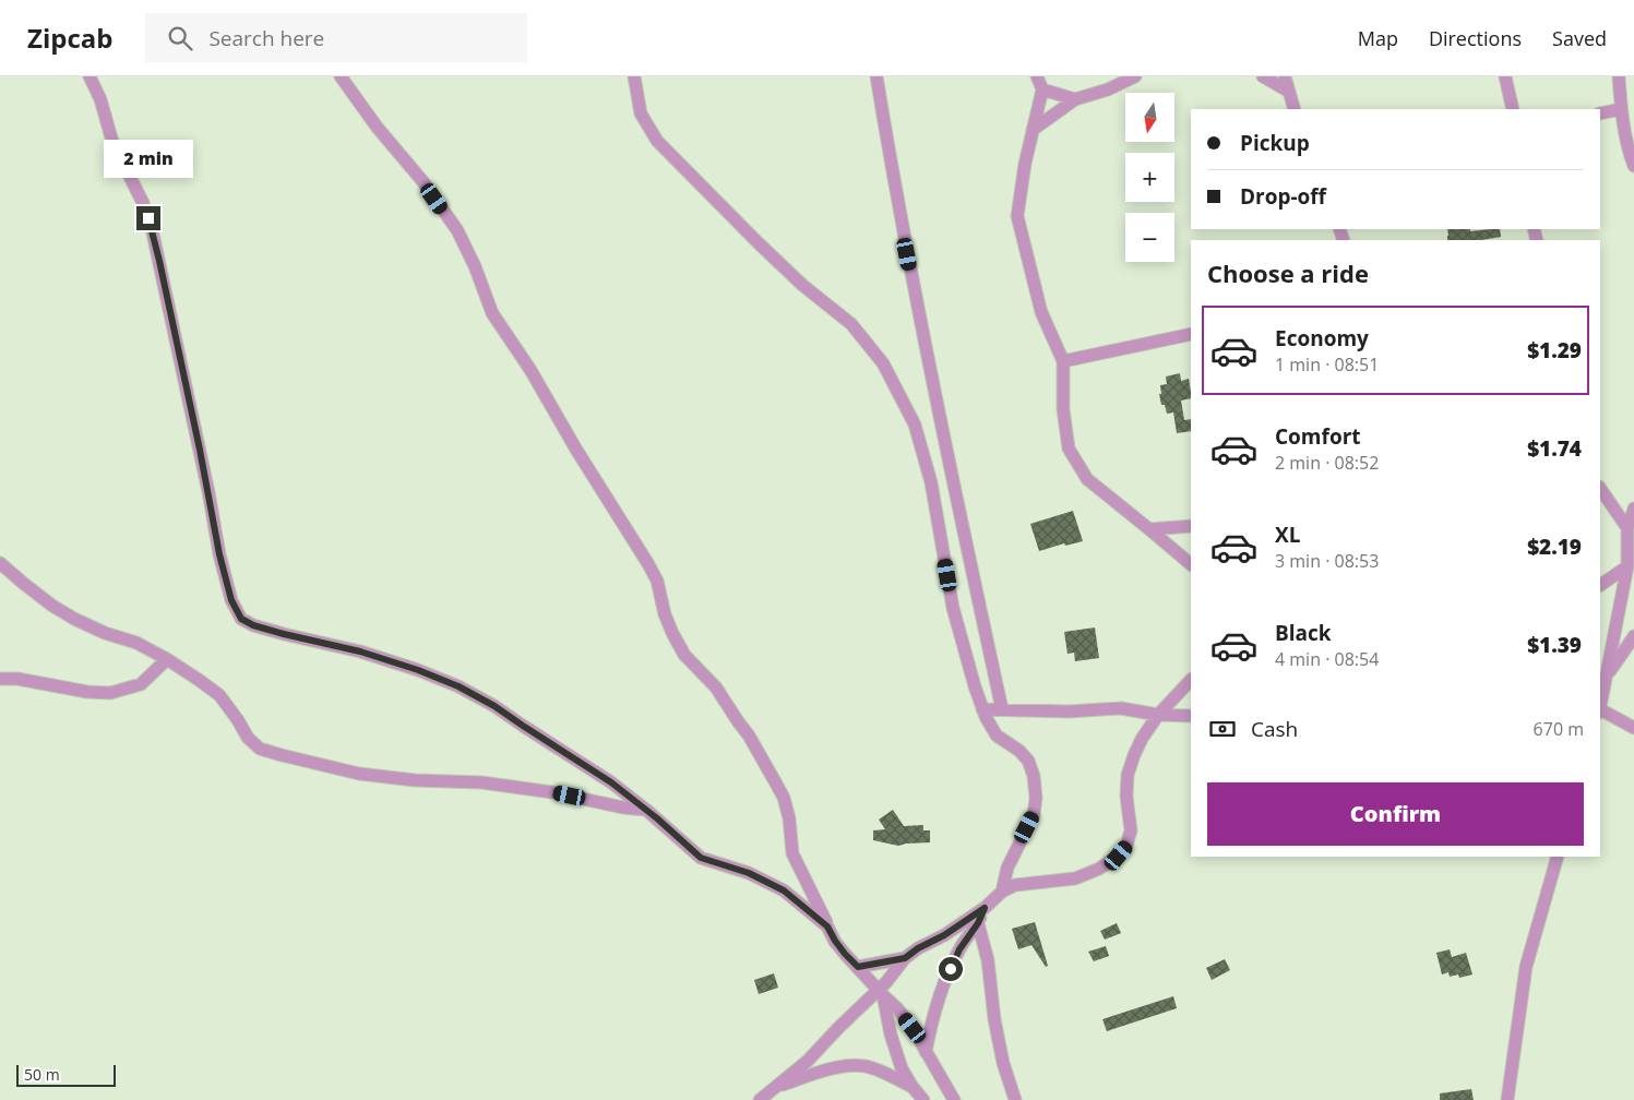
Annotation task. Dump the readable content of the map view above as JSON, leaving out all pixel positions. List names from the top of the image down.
{
  "scale_bar": "50 m",
  "north": "bottom",
  "page": {
    "header": "Zipcab",
    "search": "Search here",
    "nav": ["Map", "Directions", "Saved"],
    "map_buttons": ["+", "−"],
    "banner": ["Pickup", "Drop-off"],
    "bubble": "2 min",
    "heading": "Choose a ride",
    "list": [
      {
        "name": "Economy",
        "note": "1 min · 08:51",
        "value": "$1.29"
      },
      {
        "name": "Comfort",
        "note": "2 min · 08:52",
        "value": "$1.74"
      },
      {
        "name": "XL",
        "note": "3 min · 08:53",
        "value": "$2.19"
      },
      {
        "name": "Black",
        "note": "4 min · 08:54",
        "value": "$1.39"
      }
    ],
    "pay": ["Cash", "670 m"],
    "buttons": "Confirm",
    "scale": "50 m"
  }
}
